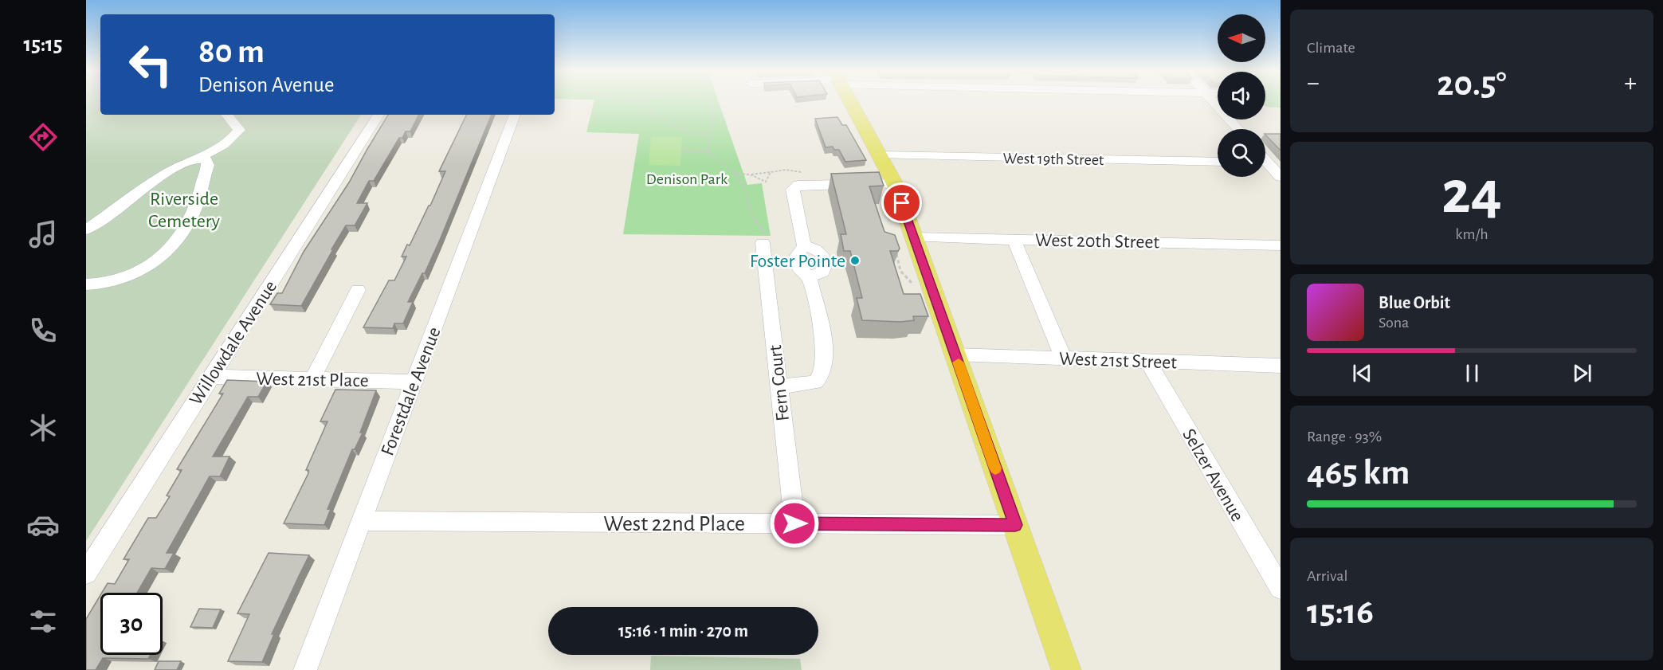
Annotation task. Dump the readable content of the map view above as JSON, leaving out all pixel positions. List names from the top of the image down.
{
  "streets": {
    "street": [
      "West 19th Street",
      "West 20th Street",
      "Willowdale Avenue",
      "West 21st Street",
      "West 21st Place",
      "Fern Court",
      "Forestdale Avenue",
      "Selzer Avenue",
      "West 22nd Place"
    ]
  },
  "crossings": [
    ["Willowdale Avenue", "West 21st Place"],
    ["West 21st Street", "Selzer Avenue"],
    ["West 21st Place", "Forestdale Avenue"],
    ["Fern Court", "West 22nd Place"],
    ["Forestdale Avenue", "West 22nd Place"]
  ],
  "parks": ["Denison Park", "Riverside Cemetery"],
  "places": ["Foster Pointe"],
  "north": "left",
  "page": {
    "tabs": "15:15",
    "tile": [
      "Climate",
      ["24", "km/h"],
      ["Range · 93%", "465 km"],
      ["Arrival", "15:16"]
    ],
    "turn": ["80 m", "Denison Avenue"],
    "heat": ["−", "20.5°", "+"],
    "song": ["Blue Orbit", "Sona"],
    "limit": "30",
    "trip": "15:16 · 1 min · 270 m"
  }
}
